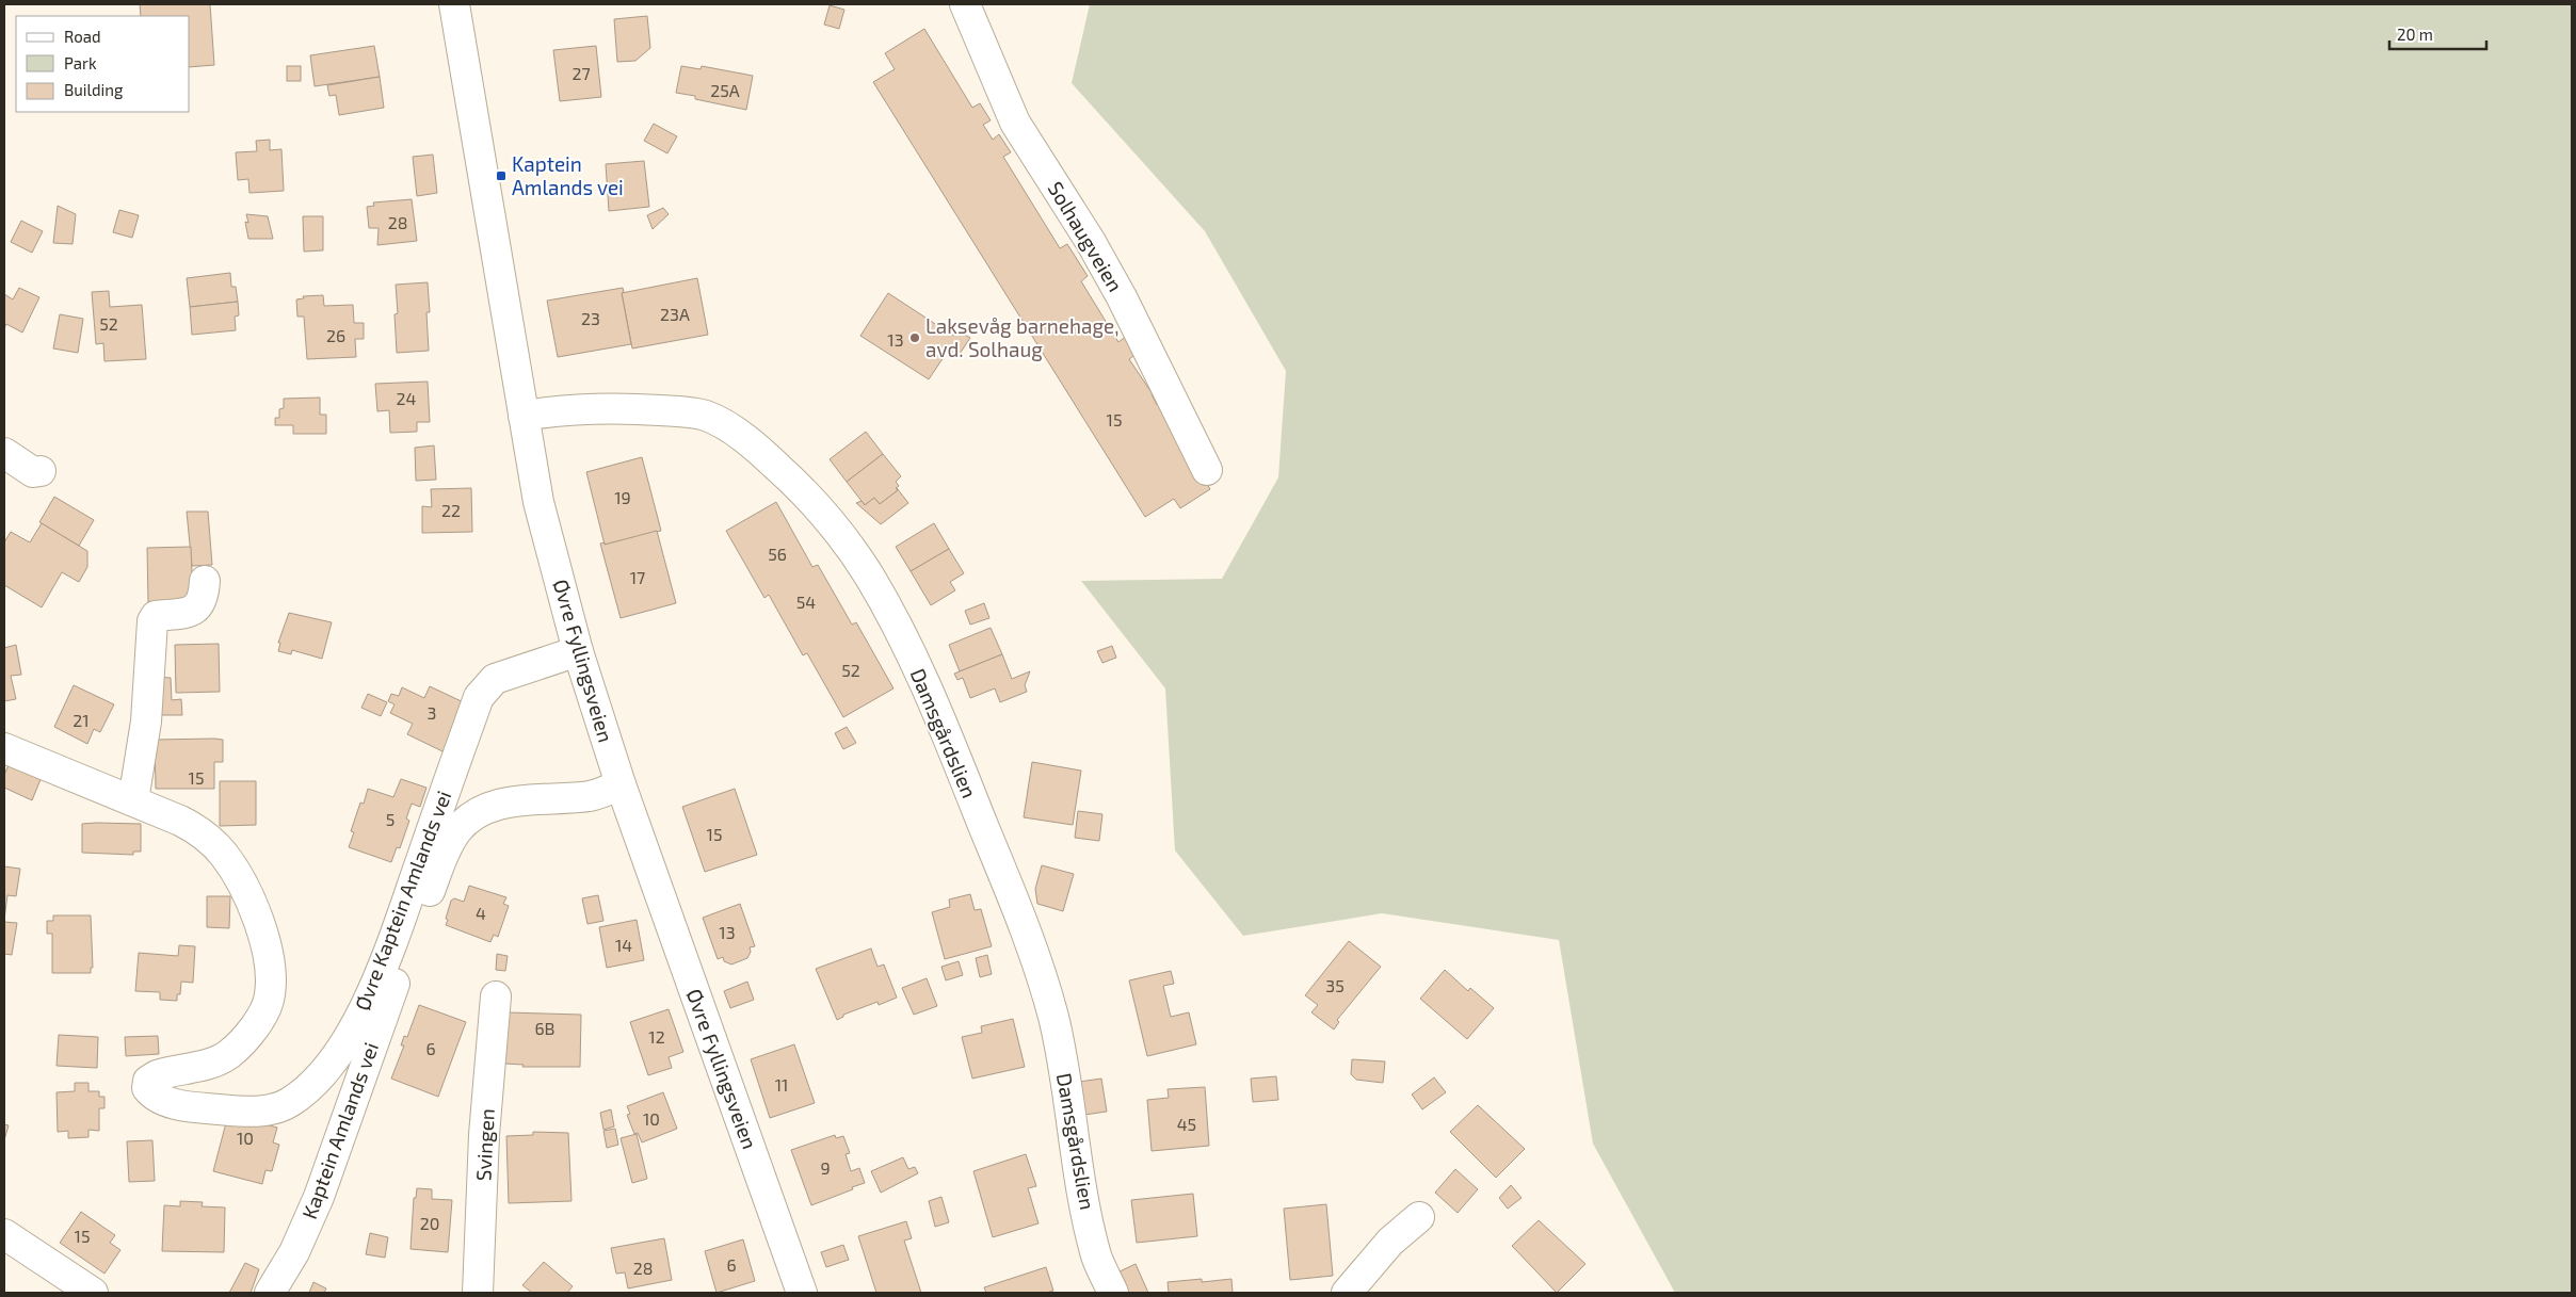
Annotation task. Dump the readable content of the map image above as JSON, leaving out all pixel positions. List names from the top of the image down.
{
  "streets": {
    "street": [
      "Solhaugveien",
      "Øvre Fyllingsveien",
      "Damsgårdslien",
      "Øvre Kaptein Amlands vei",
      "Kaptein Amlands vei",
      "Svingen"
    ]
  },
  "crossings": [
    ["Øvre Fyllingsveien", "Damsgårdslien"],
    ["Øvre Fyllingsveien", "Øvre Kaptein Amlands vei"],
    ["Øvre Fyllingsveien", "Kaptein Amlands vei"]
  ],
  "places": {
    "transit": ["Kaptein Amlands vei"],
    "other": ["Laksevåg barnehage, avd. Solhaug"]
  },
  "house_numbers": [
    "27",
    "25A",
    "28",
    "23A",
    "23",
    "52",
    "26",
    "13",
    "24",
    "15",
    "19",
    "22",
    "56",
    "17",
    "54",
    "52",
    "3",
    "21",
    "15",
    "5",
    "15",
    "4",
    "13",
    "14",
    "35",
    "6B",
    "12",
    "6",
    "11",
    "10",
    "45",
    "10",
    "9",
    "20",
    "15",
    "6",
    "28"
  ],
  "legend": ["Road", "Park", "Building"],
  "scale_bar": "20 m"
}
